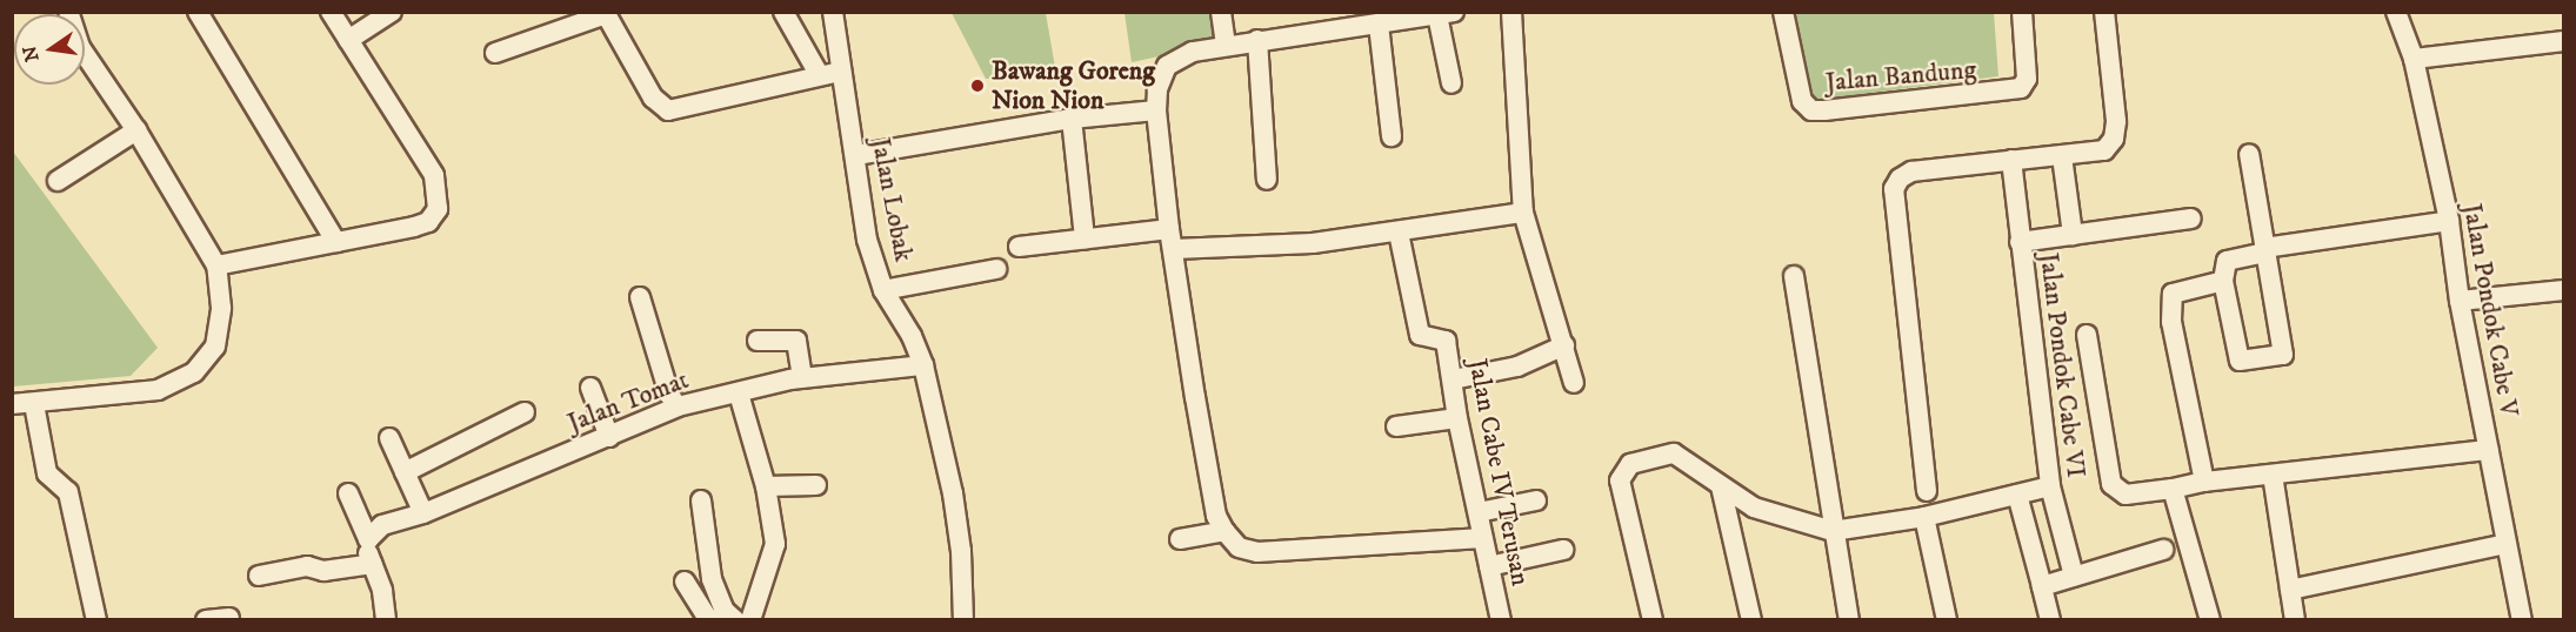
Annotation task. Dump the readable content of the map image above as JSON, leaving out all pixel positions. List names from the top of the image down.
{
  "streets": {
    "street": [
      "Jalan Bandung",
      "Jalan Lobak",
      "Jalan Pondok Cabe V",
      "Jalan Pondok Cabe VI",
      "Jalan Tomat",
      "Jalan Cabe IV Terusan"
    ]
  },
  "crossings": [
    ["Jalan Lobak", "Jalan Tomat"]
  ],
  "places": ["Bawang Goreng Nion Nion"],
  "north": "left"
}
